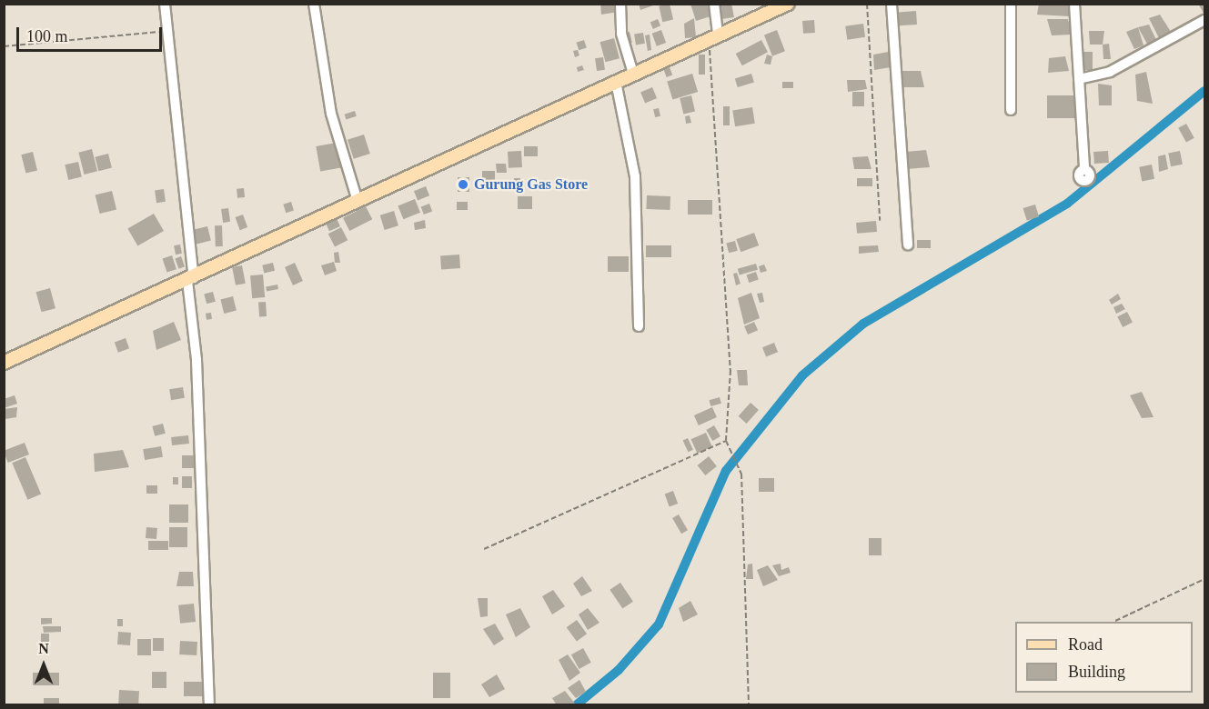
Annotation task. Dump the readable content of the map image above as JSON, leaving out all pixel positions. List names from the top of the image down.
{
  "places": ["Gurung Gas Store"],
  "legend": ["Road", "Building"],
  "scale_bar": "100 m",
  "north": "top"
}
